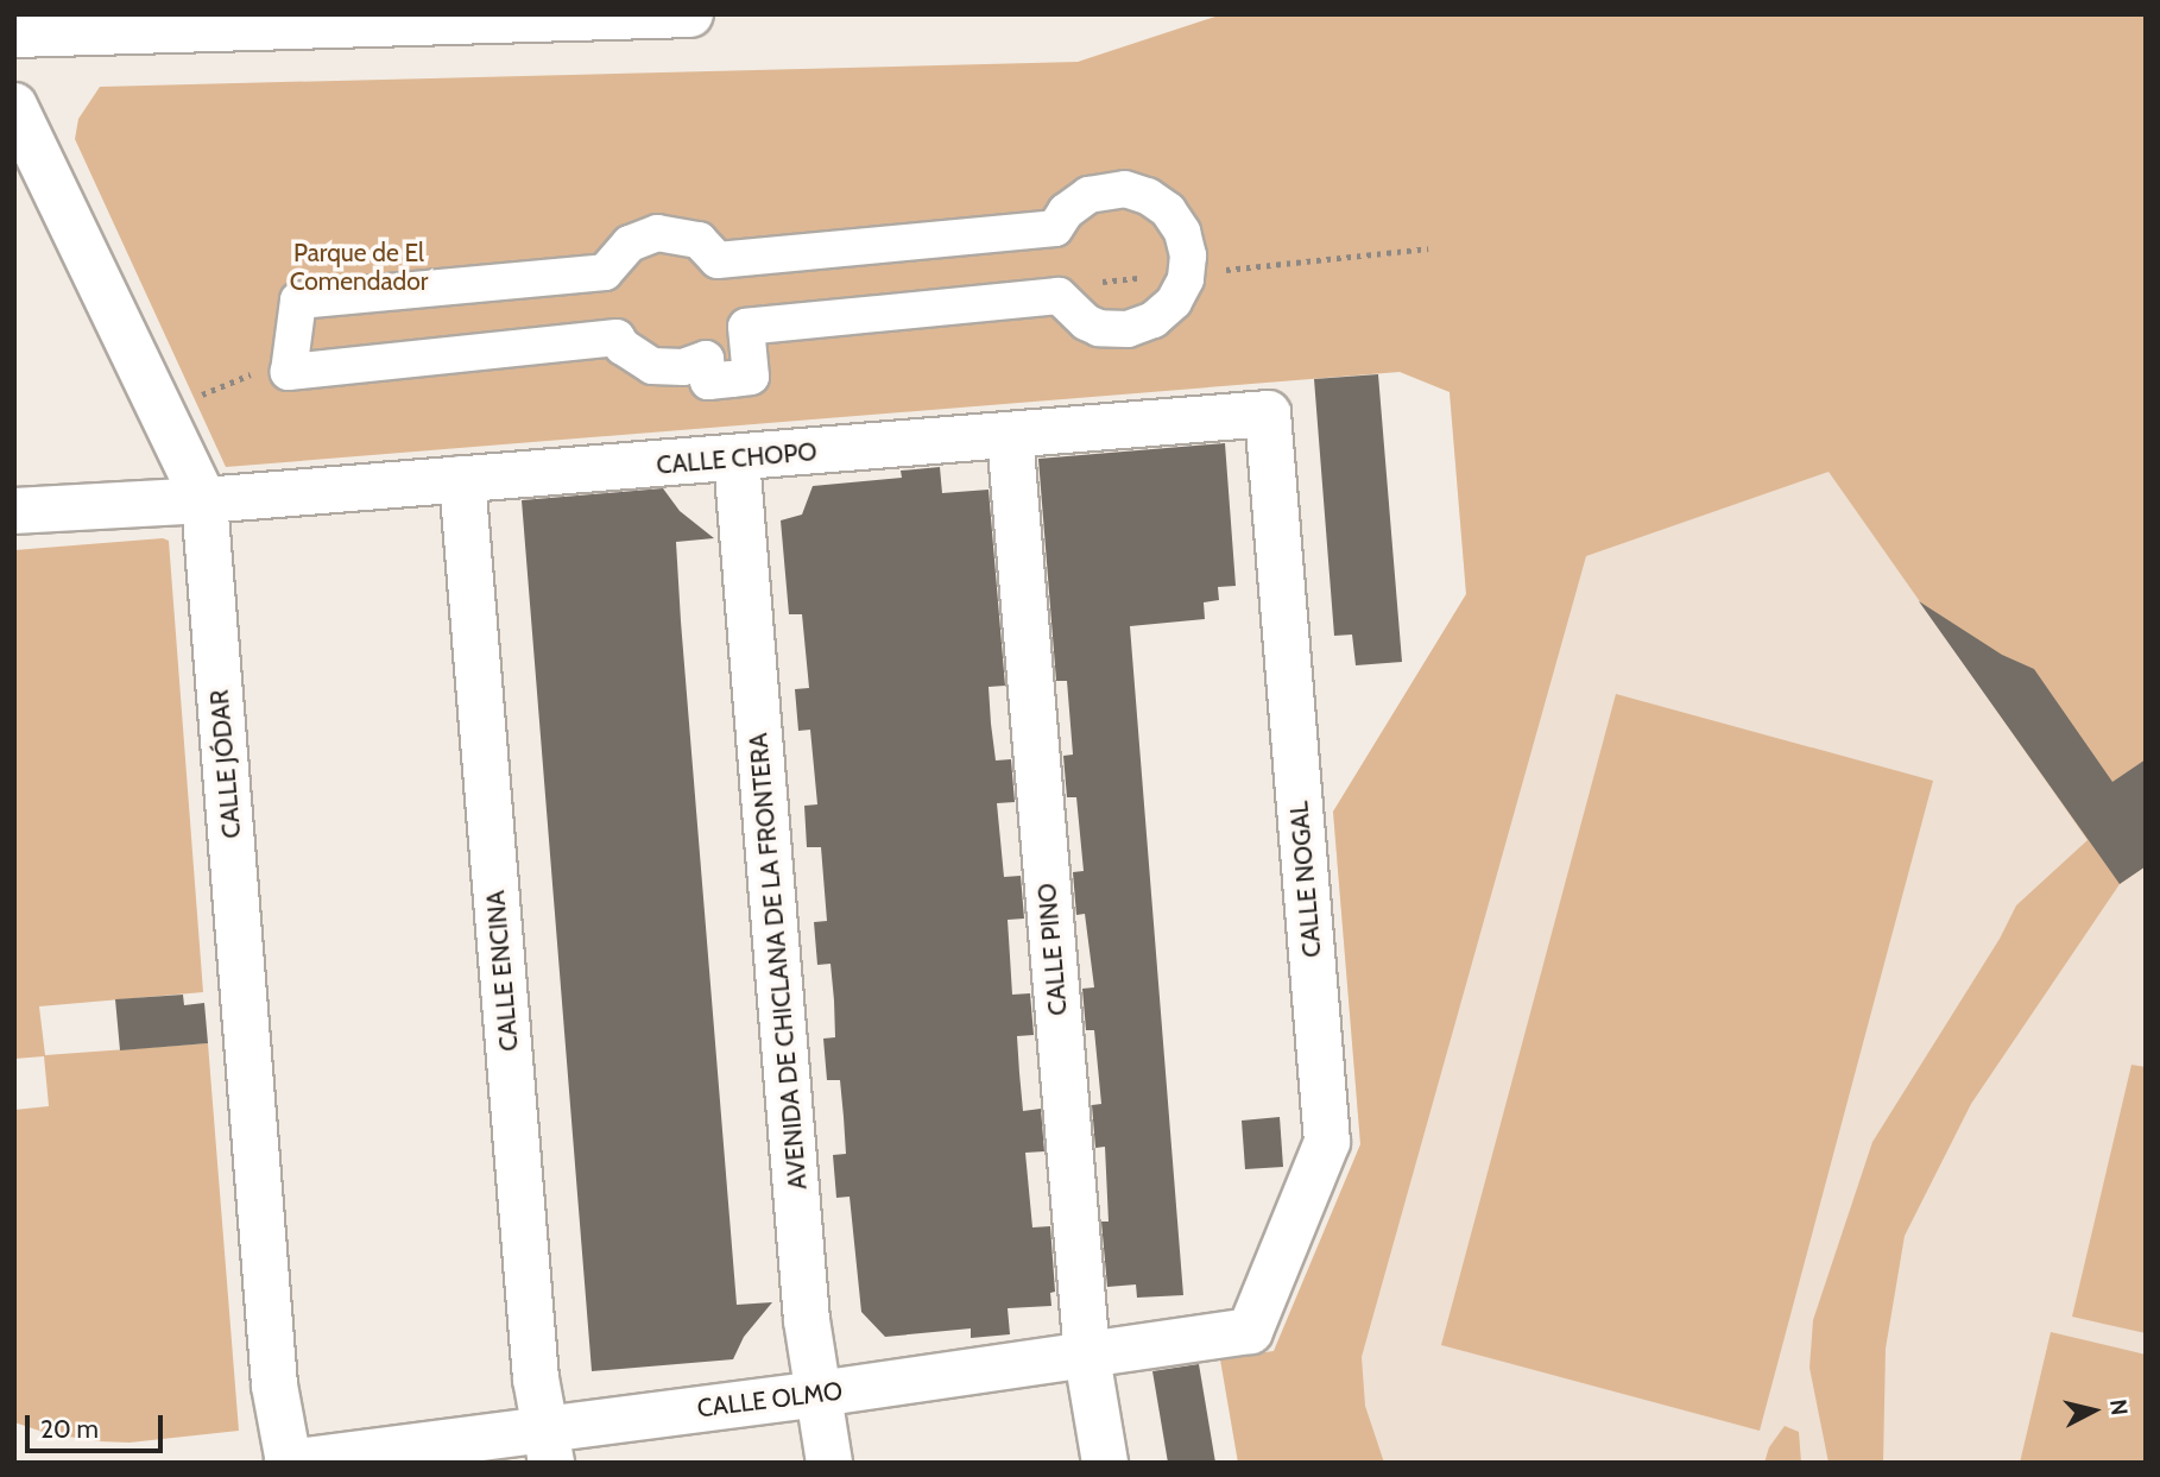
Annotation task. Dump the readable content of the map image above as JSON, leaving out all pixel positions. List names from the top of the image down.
{
  "streets": {
    "street": [
      "CALLE CHOPO",
      "CALLE JÓDAR",
      "CALLE NOGAL",
      "CALLE PINO",
      "AVENIDA DE CHICLANA DE LA FRONTERA",
      "CALLE ENCINA",
      "CALLE OLMO"
    ]
  },
  "crossings": [
    ["CALLE CHOPO", "CALLE JÓDAR"],
    ["CALLE CHOPO", "CALLE NOGAL"],
    ["CALLE CHOPO", "CALLE PINO"],
    ["CALLE CHOPO", "AVENIDA DE CHICLANA DE LA FRONTERA"],
    ["CALLE CHOPO", "CALLE ENCINA"],
    ["CALLE JÓDAR", "CALLE OLMO"],
    ["CALLE NOGAL", "CALLE OLMO"],
    ["CALLE PINO", "CALLE OLMO"],
    ["AVENIDA DE CHICLANA DE LA FRONTERA", "CALLE OLMO"],
    ["CALLE ENCINA", "CALLE OLMO"]
  ],
  "parks": ["Parque de El Comendador"],
  "scale_bar": "20 m",
  "north": "right"
}
